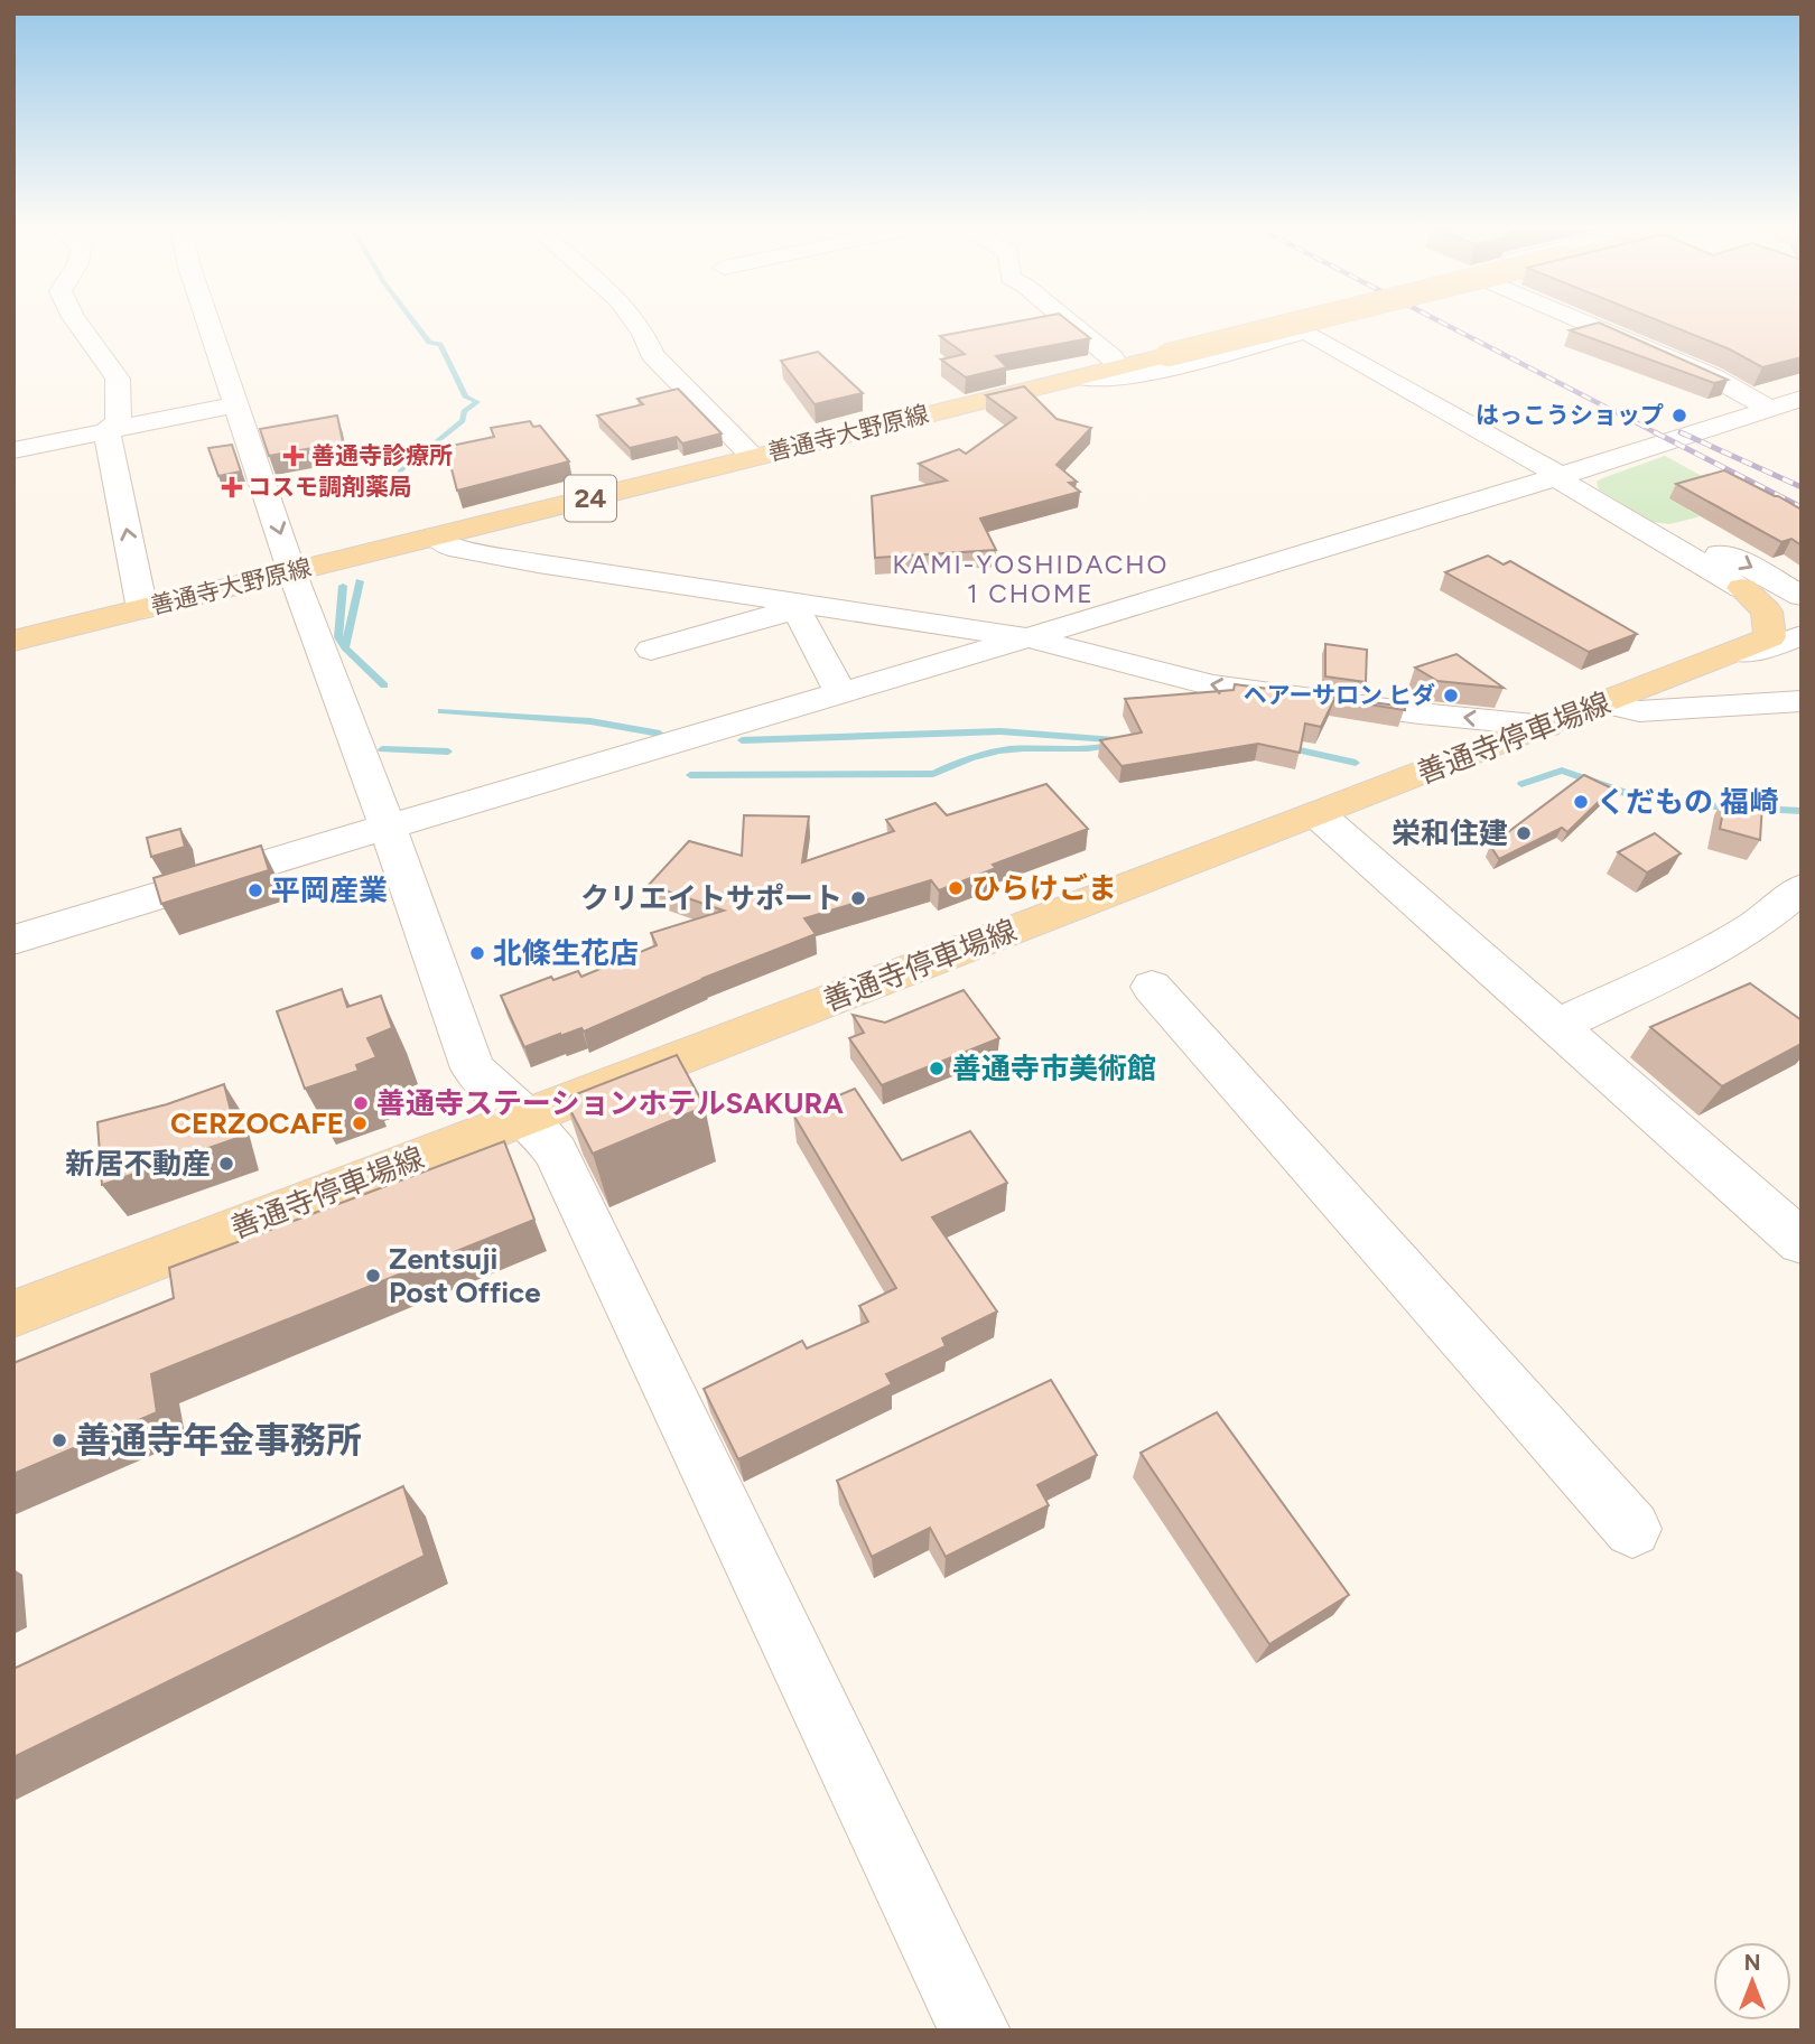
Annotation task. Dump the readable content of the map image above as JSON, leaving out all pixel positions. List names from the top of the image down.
{
  "streets": {
    "main road": ["善通寺大野原線", "24", "善通寺停車場線"]
  },
  "districts": ["KAMI-YOSHIDACHO 1 CHOME"],
  "places": {
    "other": [
      "はっこうショップ",
      "ヘアーサロン ヒダ",
      "くだもの 福崎",
      "栄和住建",
      "ひらけごま",
      "平岡産業",
      "クリエイトサポート",
      "北條生花店",
      "善通寺市美術館",
      "善通寺ステーションホテルSAKURA",
      "CERZOCAFE",
      "新居不動産",
      "Zentsuji Post Office",
      "善通寺年金事務所"
    ],
    "health": ["善通寺診療所", "コスモ調剤薬局"]
  },
  "north": "top"
}
